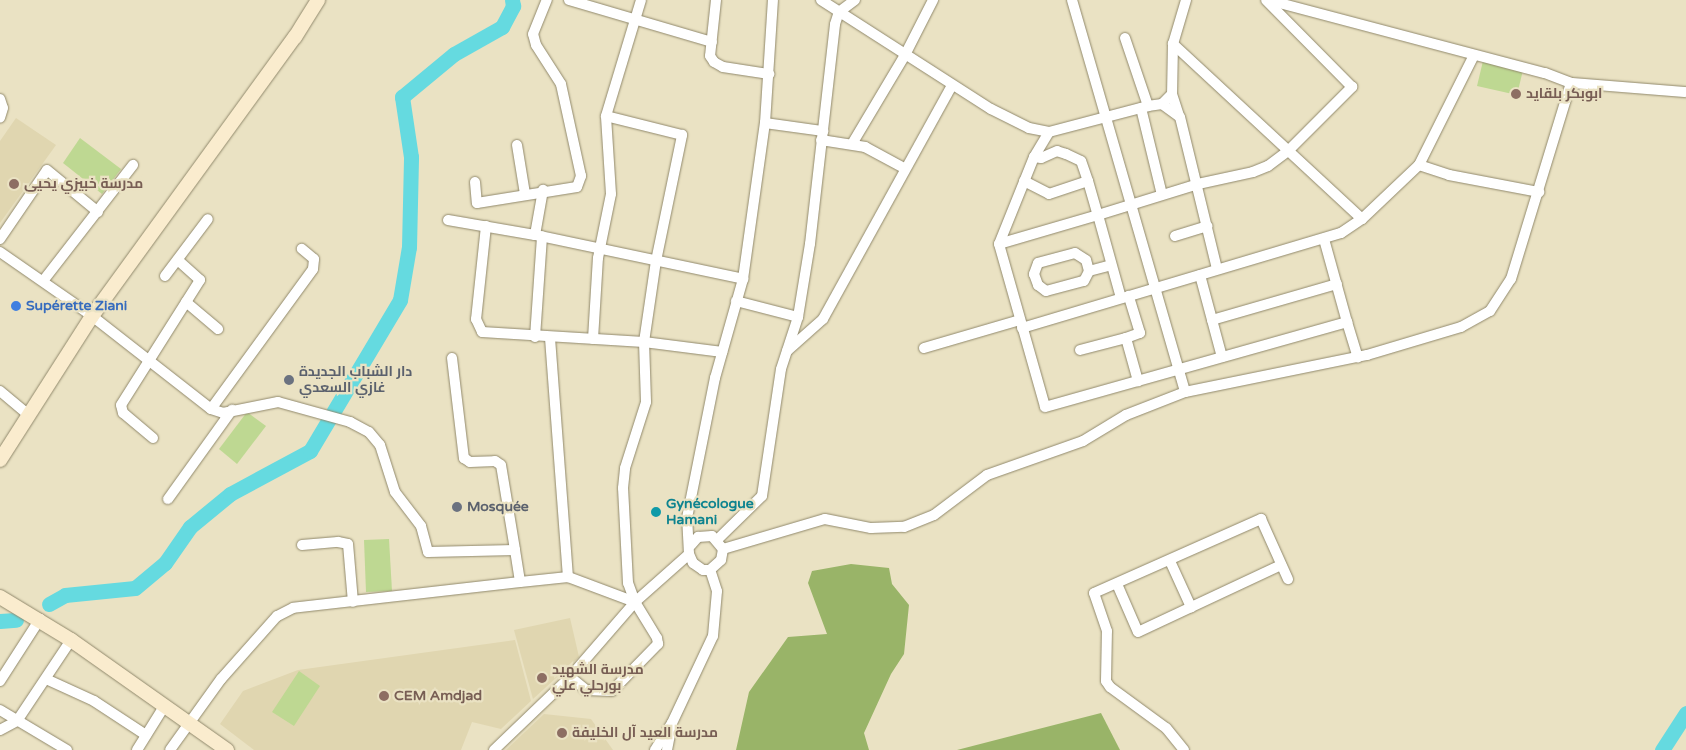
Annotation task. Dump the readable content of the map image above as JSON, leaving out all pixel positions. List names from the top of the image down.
{
  "places": [
    "ابوبكر بلقايد",
    "مدرسة خبيزي يحيى",
    "Supérette Ziani",
    "دار الشباب الجديدة غازي السعدي",
    "Mosquée",
    "Gynécologue Hamani",
    "مدرسة الشهيد بورحلي علي",
    "CEM Amdjad",
    "مدرسة العيد آل الخليفة"
  ]
}
